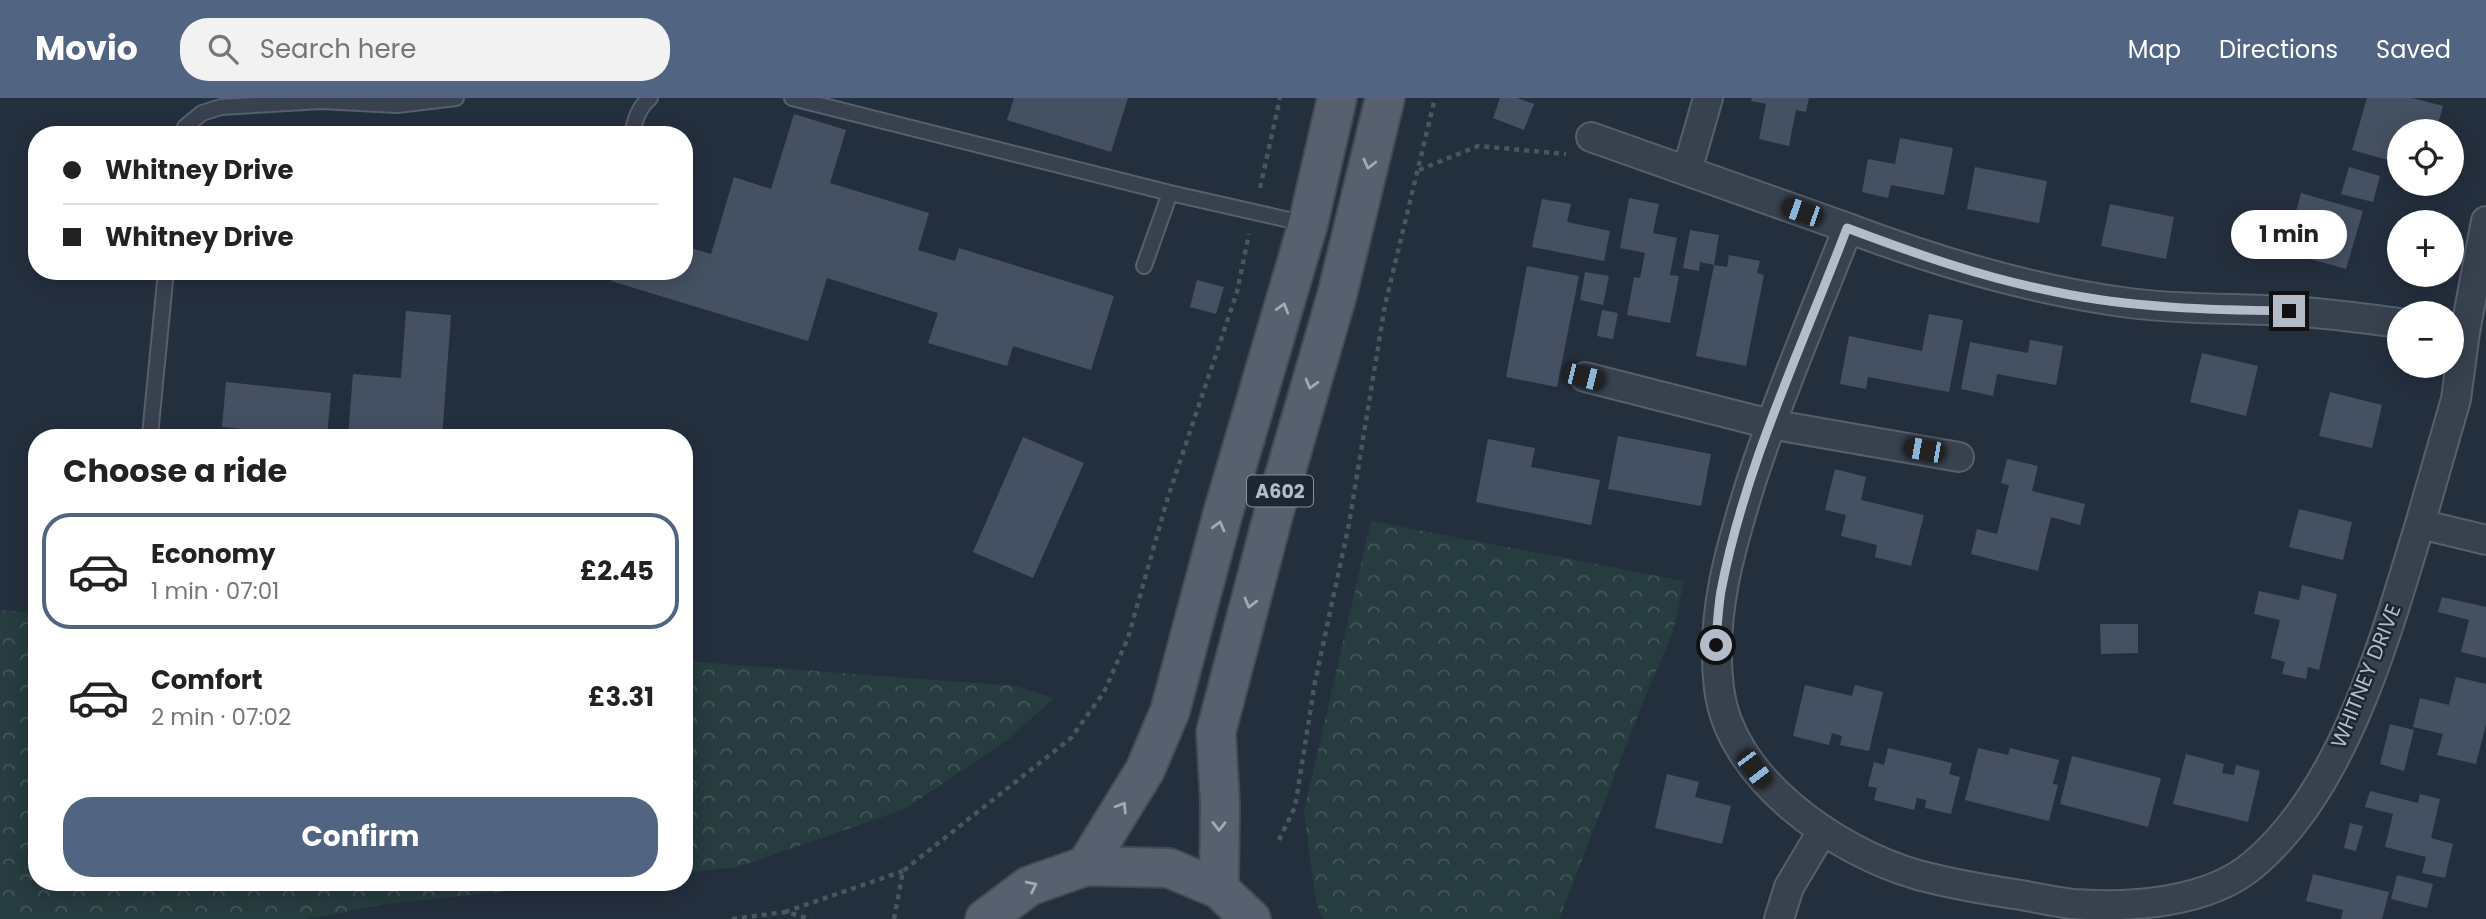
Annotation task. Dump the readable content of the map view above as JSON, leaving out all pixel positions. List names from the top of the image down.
{
  "streets": {
    "main road": ["A602"],
    "street": ["WHITNEY DRIVE"]
  },
  "page": {
    "header": "Movio",
    "search": "Search here",
    "nav": ["Map", "Directions", "Saved"],
    "map_buttons": ["+", "−"],
    "banner": ["Whitney Drive", "Whitney Drive"],
    "bubble": "1 min",
    "heading": "Choose a ride",
    "list": [
      {
        "name": "Economy",
        "note": "1 min · 07:01",
        "value": "£2.45"
      },
      {
        "name": "Comfort",
        "note": "2 min · 07:02",
        "value": "£3.31"
      }
    ],
    "buttons": "Confirm"
  }
}
